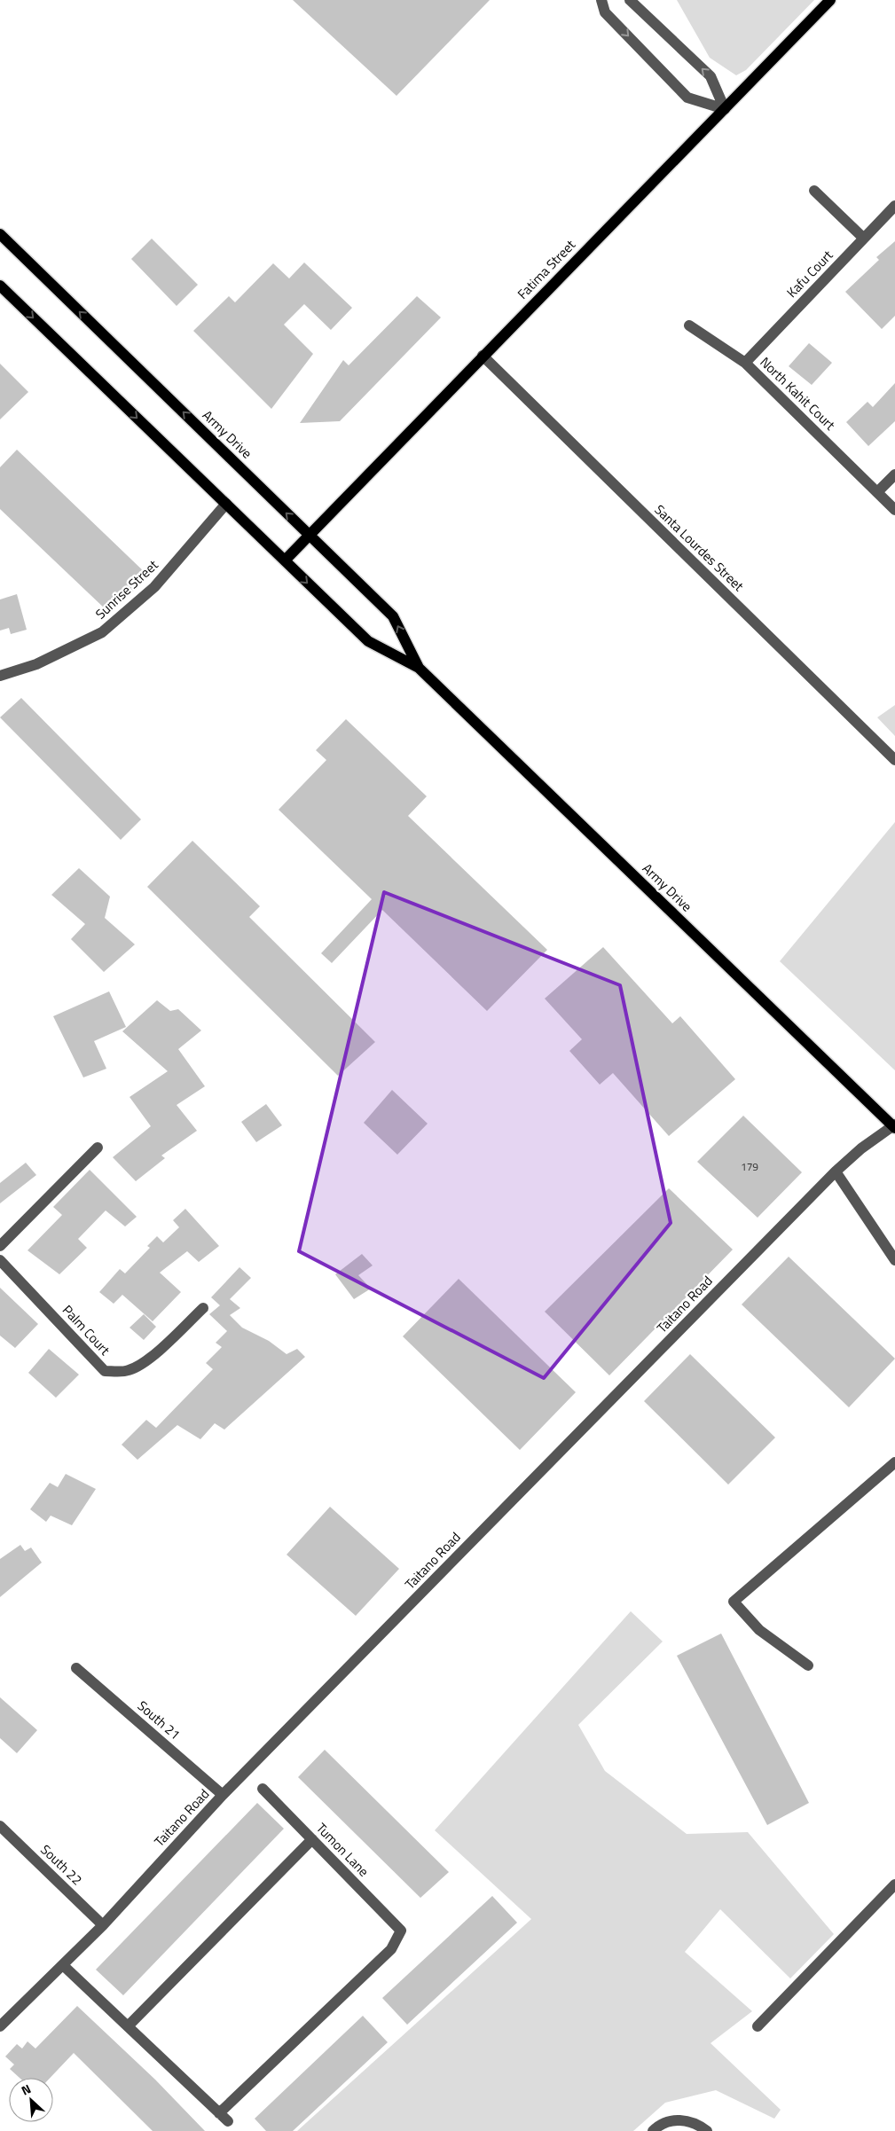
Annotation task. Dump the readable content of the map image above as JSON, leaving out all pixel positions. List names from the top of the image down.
{
  "streets": {
    "main road": ["Fatima Street", "Army Drive"],
    "street": [
      "Kafu Court",
      "North Kahit Court",
      "Santa Lourdes Street",
      "Sunrise Street",
      "Taitano Road",
      "Palm Court",
      "South 21",
      "Tumon Lane",
      "South 22"
    ]
  },
  "crossings": [
    ["Fatima Street", "Army Drive"],
    ["Fatima Street", "Santa Lourdes Street"],
    ["Kafu Court", "North Kahit Court"],
    ["Army Drive", "Sunrise Street"],
    ["Army Drive", "Taitano Road"],
    ["Taitano Road", "South 21"],
    ["Taitano Road", "South 22"]
  ],
  "house_numbers": ["179"],
  "north": "top left"
}
